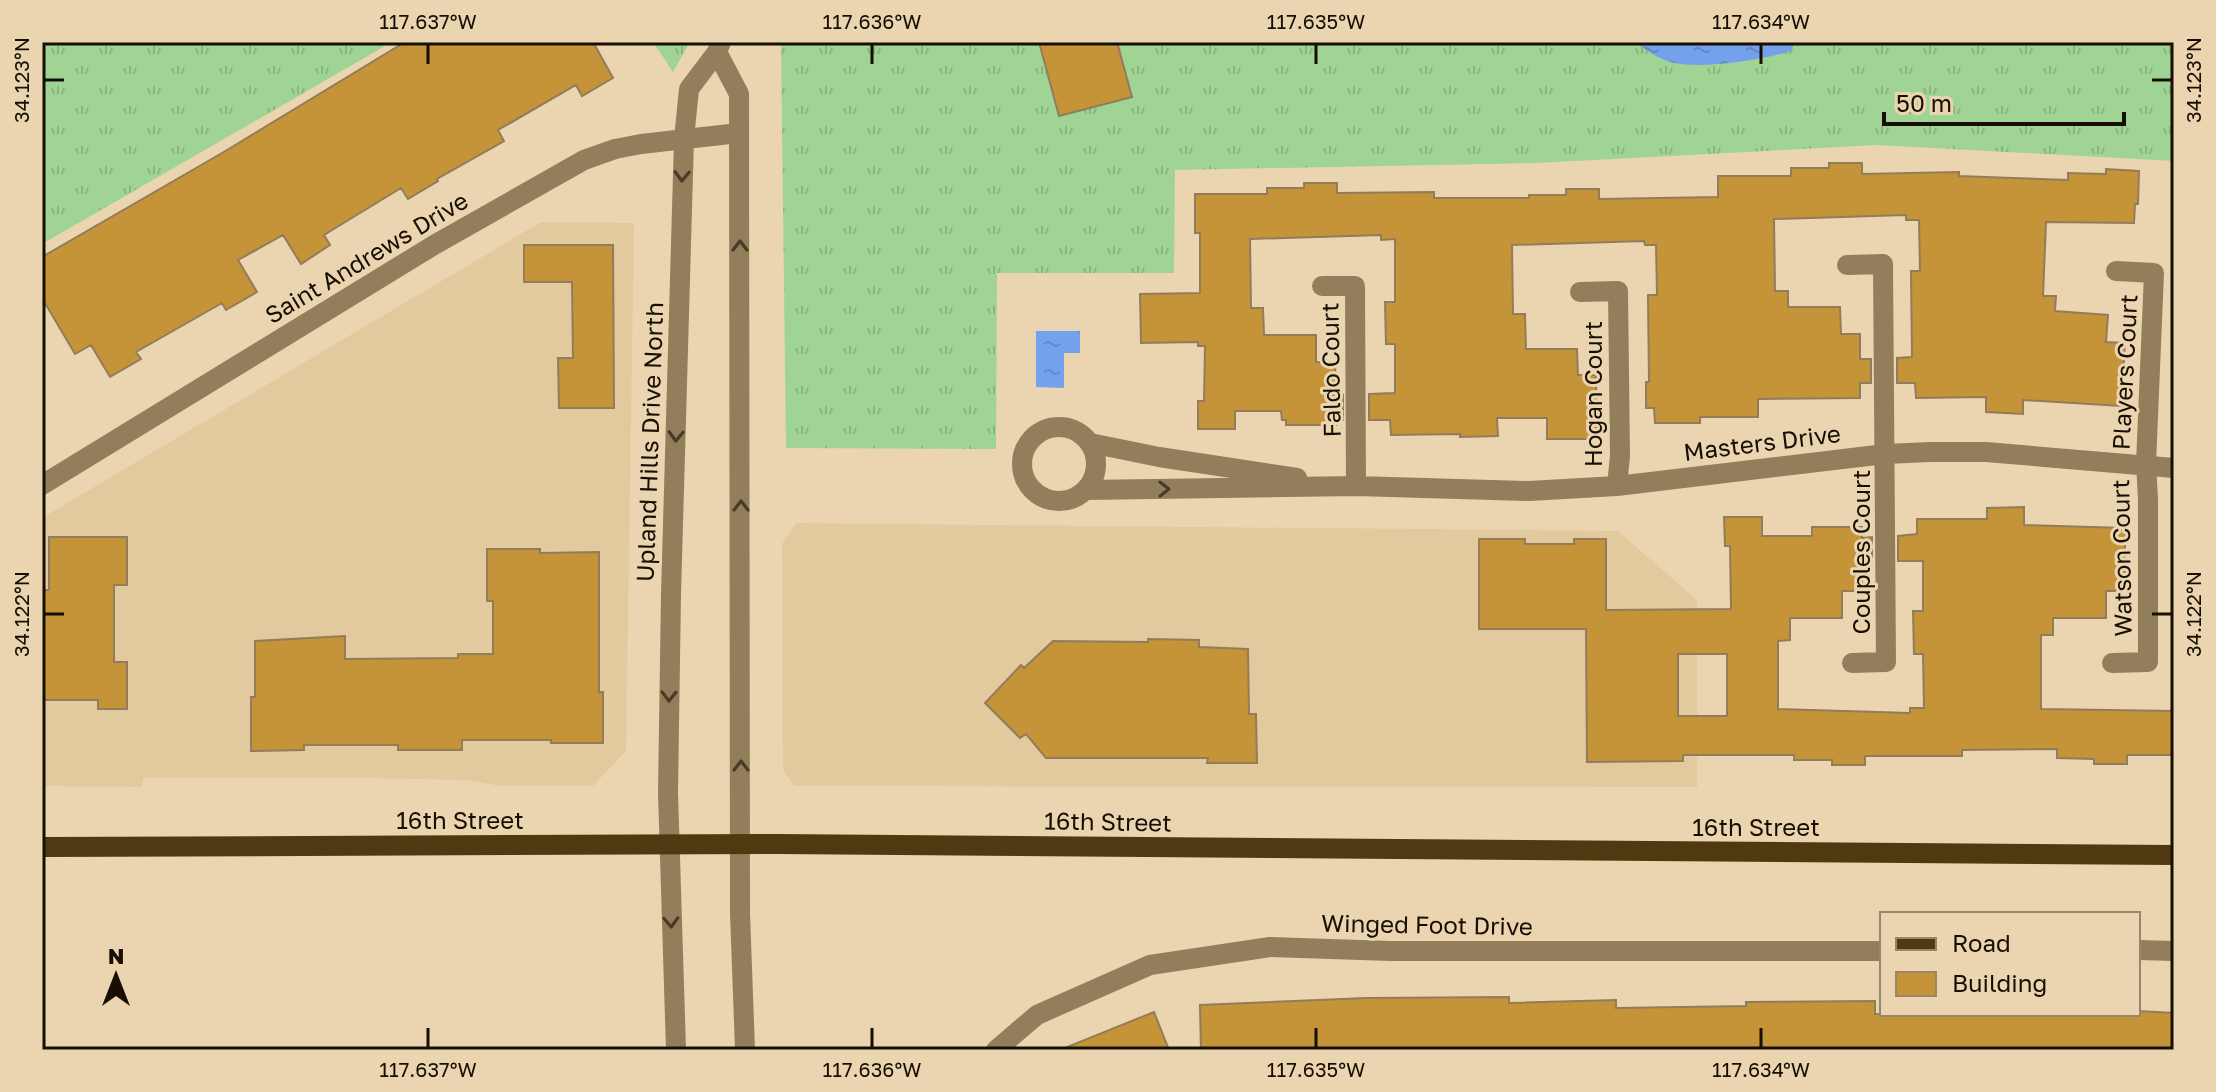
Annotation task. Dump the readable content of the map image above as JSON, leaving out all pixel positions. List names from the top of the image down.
{
  "streets": {
    "main road": ["16th Street"],
    "street": [
      "Saint Andrews Drive",
      "Faldo Court",
      "Players Court",
      "Hogan Court",
      "Upland Hills Drive North",
      "Masters Drive",
      "Couples Court",
      "Watson Court",
      "Winged Foot Drive"
    ]
  },
  "crossings": [
    ["Saint Andrews Drive", "Upland Hills Drive North"],
    ["Faldo Court", "Masters Drive"],
    ["Players Court", "Masters Drive"],
    ["Players Court", "Watson Court"],
    ["Hogan Court", "Masters Drive"],
    ["Upland Hills Drive North", "16th Street"],
    ["Masters Drive", "Couples Court"],
    ["Masters Drive", "Watson Court"]
  ],
  "legend": ["Road", "Building"],
  "scale_bar": "50 m",
  "north": "top",
  "coordinates": [
    "117.637°W",
    "117.636°W",
    "117.635°W",
    "117.634°W",
    "34.123°N",
    "34.122°N"
  ]
}
